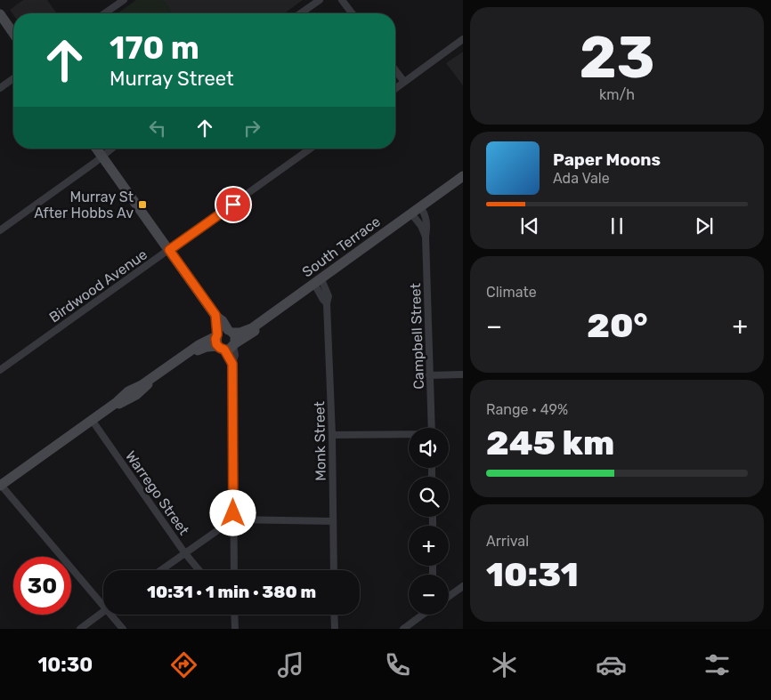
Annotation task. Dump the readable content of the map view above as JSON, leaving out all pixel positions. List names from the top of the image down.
{
  "streets": {
    "main road": ["South Terrace"],
    "street": [
      "Birdwood Avenue",
      "Campbell Street",
      "Monk Street",
      "Warrego Street"
    ]
  },
  "crossings": [
    ["South Terrace", "Campbell Street"],
    ["South Terrace", "Monk Street"],
    ["South Terrace", "Warrego Street"]
  ],
  "places": {
    "transit": ["Murray St After Hobbs Av"]
  },
  "page": {
    "tile": [
      ["23", "km/h"],
      "Climate",
      ["Range · 49%", "245 km"],
      ["Arrival", "10:31"]
    ],
    "turn": ["170 m", "Murray Street"],
    "song": ["Paper Moons", "Ada Vale"],
    "heat": ["−", "20°", "+"],
    "map_buttons": ["+", "−"],
    "limit": "30",
    "trip": "10:31 · 1 min · 380 m",
    "tabs": "10:30"
  }
}
